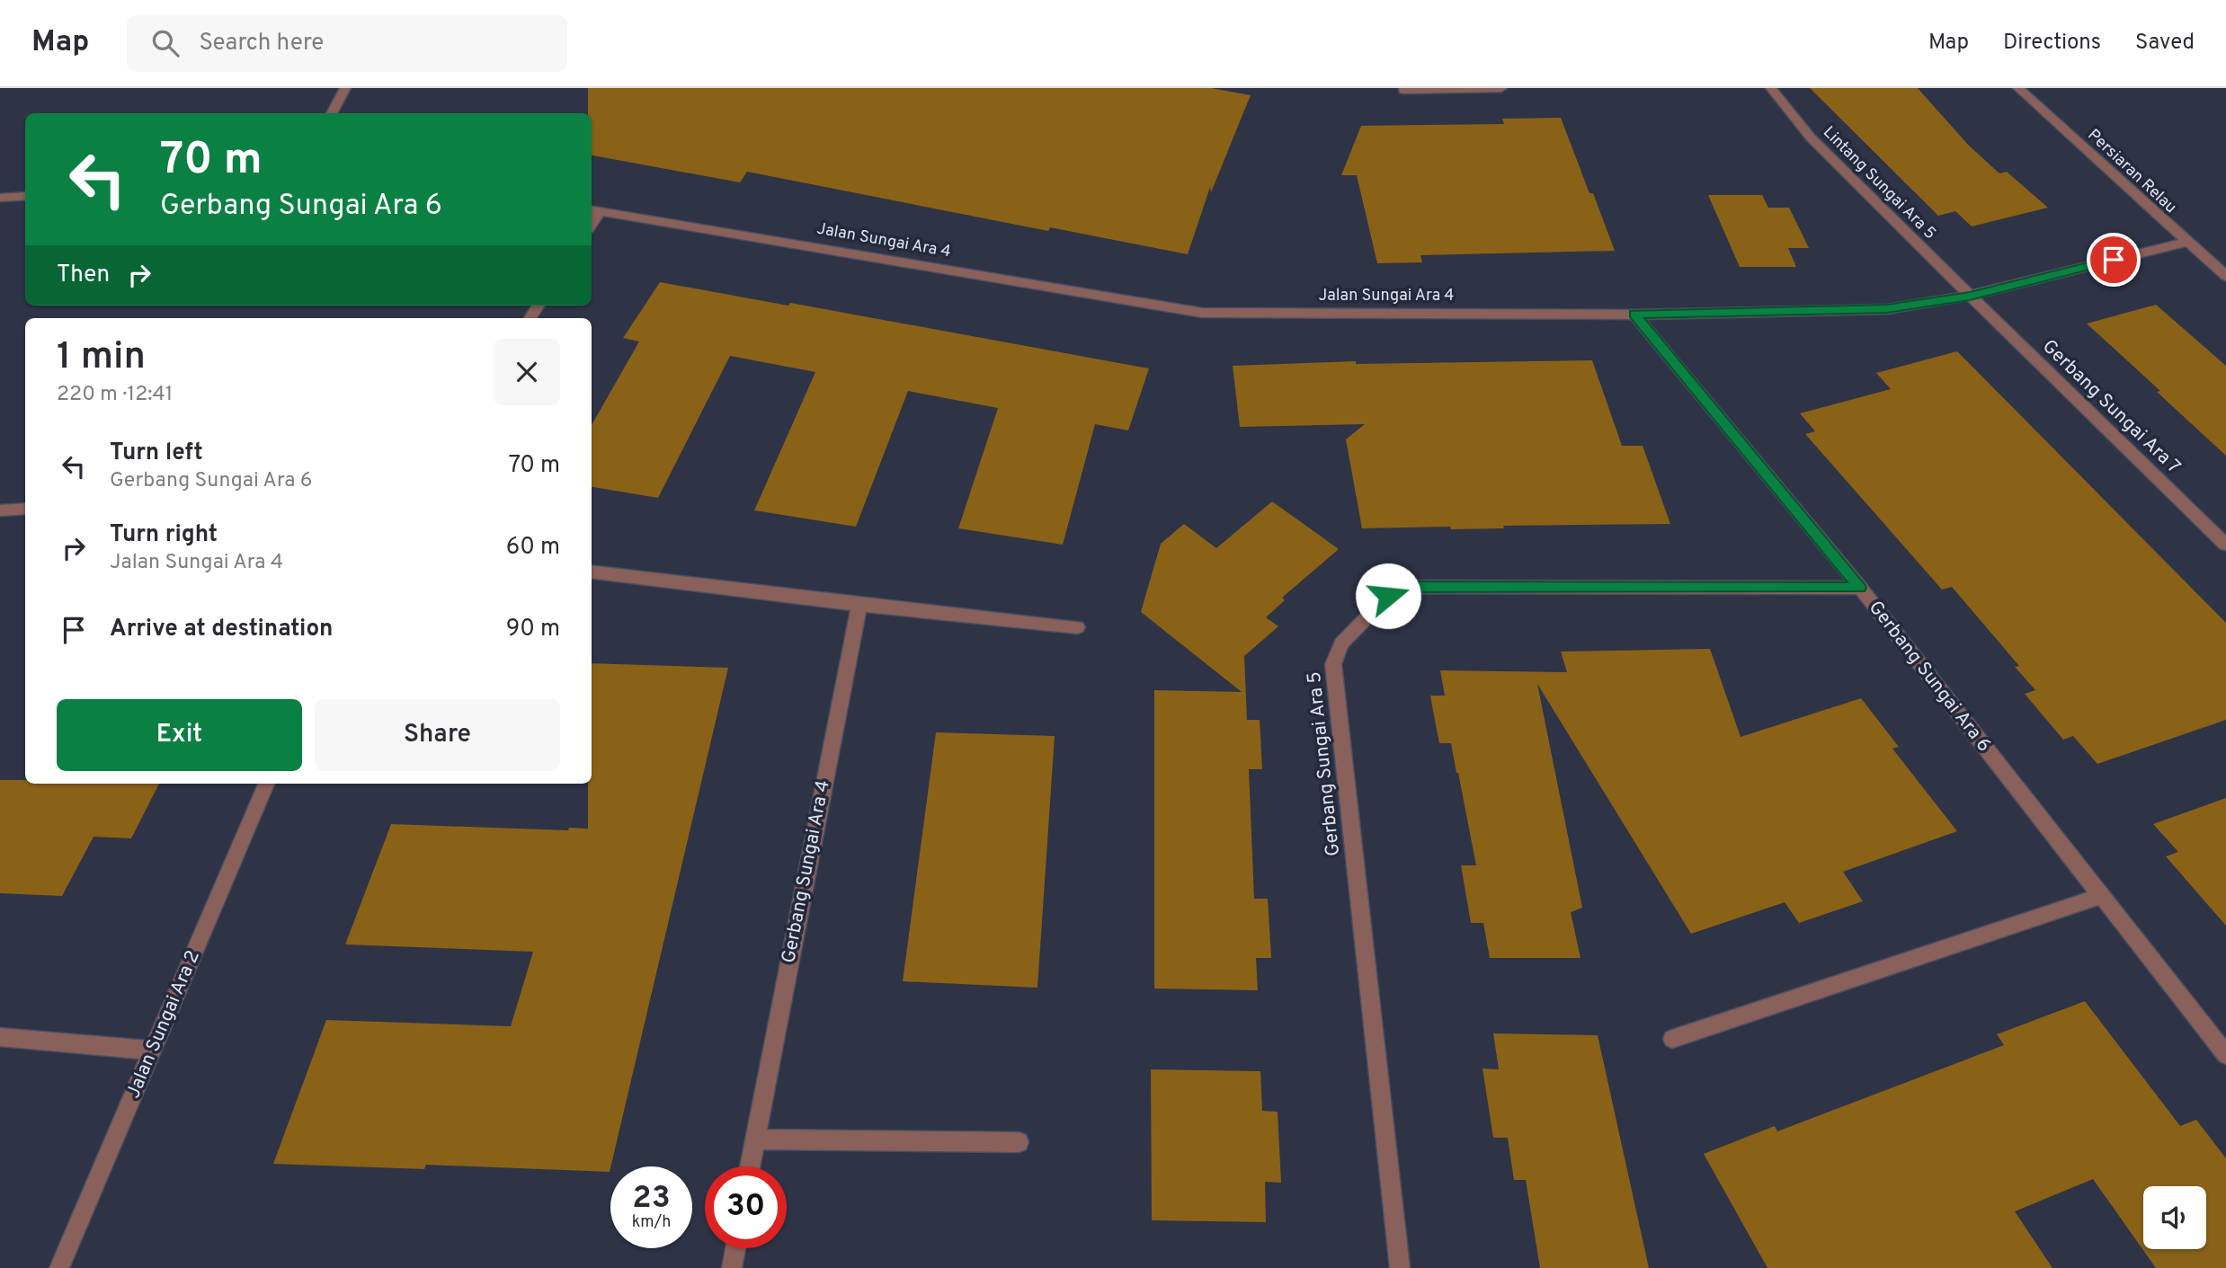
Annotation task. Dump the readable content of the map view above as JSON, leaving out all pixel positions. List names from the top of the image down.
{
  "streets": {
    "street": [
      "Persiaran Relau",
      "Lintang Sungai Ara 5",
      "Jalan Sungai Ara 4",
      "Gerbang Sungai Ara 7",
      "Gerbang Sungai Ara 6",
      "Gerbang Sungai Ara 5",
      "Gerbang Sungai Ara 4",
      "Jalan Sungai Ara 2"
    ]
  },
  "crossings": [
    ["Persiaran Relau", "Jalan Sungai Ara 4"],
    ["Lintang Sungai Ara 5", "Jalan Sungai Ara 4"],
    ["Lintang Sungai Ara 5", "Gerbang Sungai Ara 7"],
    ["Jalan Sungai Ara 4", "Gerbang Sungai Ara 7"],
    ["Jalan Sungai Ara 4", "Gerbang Sungai Ara 6"],
    ["Gerbang Sungai Ara 6", "Gerbang Sungai Ara 5"]
  ],
  "page": {
    "header": "Map",
    "search": "Search here",
    "nav": ["Map", "Directions", "Saved"],
    "turn": ["70 m", "Gerbang Sungai Ara 6"],
    "then": "Then",
    "heading": ["1 min", "220 m · 12:41"],
    "list": [
      {
        "name": "Turn left",
        "note": "Gerbang Sungai Ara 6",
        "value": "70 m"
      },
      {
        "name": "Turn right",
        "note": "Jalan Sungai Ara 4",
        "value": "60 m"
      },
      {
        "name": "Arrive at destination",
        "value": "90 m"
      }
    ],
    "buttons": ["Exit", "Share"],
    "speed": "23 km/h",
    "limit": "30"
  }
}
